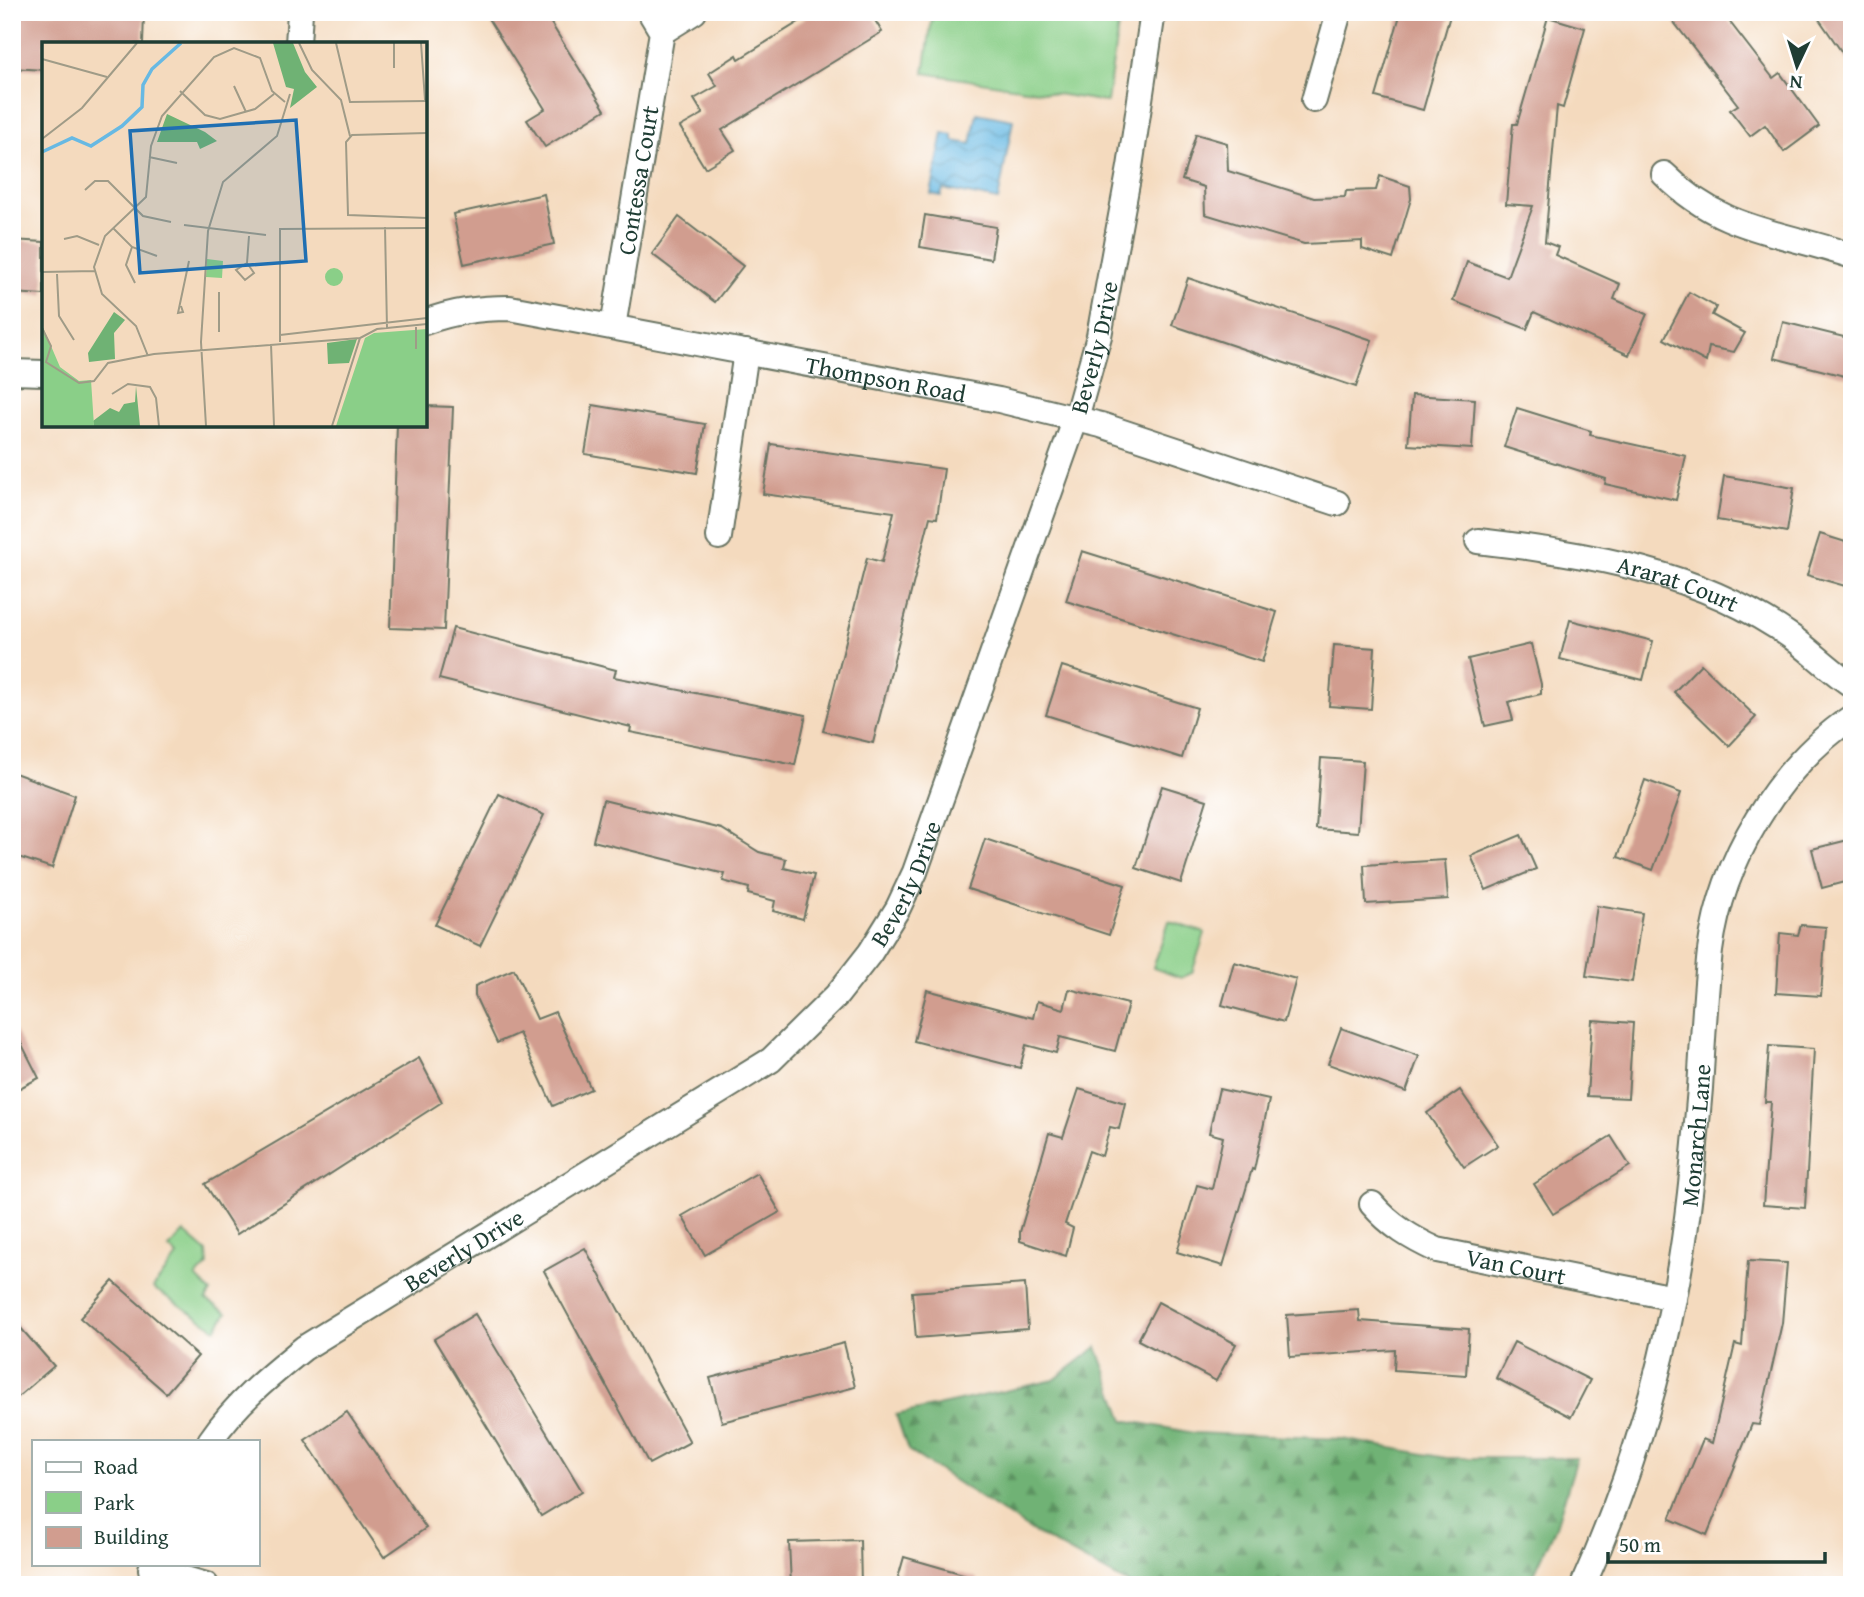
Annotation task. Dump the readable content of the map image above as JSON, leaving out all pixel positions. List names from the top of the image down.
{
  "streets": {
    "street": [
      "Contessa Court",
      "Beverly Drive",
      "Thompson Road",
      "Ararat Court",
      "Monarch Lane",
      "Van Court"
    ]
  },
  "crossings": [
    ["Contessa Court", "Thompson Road"],
    ["Beverly Drive", "Thompson Road"],
    ["Monarch Lane", "Van Court"]
  ],
  "legend": ["Road", "Park", "Building"],
  "scale_bar": "50 m",
  "north": "bottom"
}
